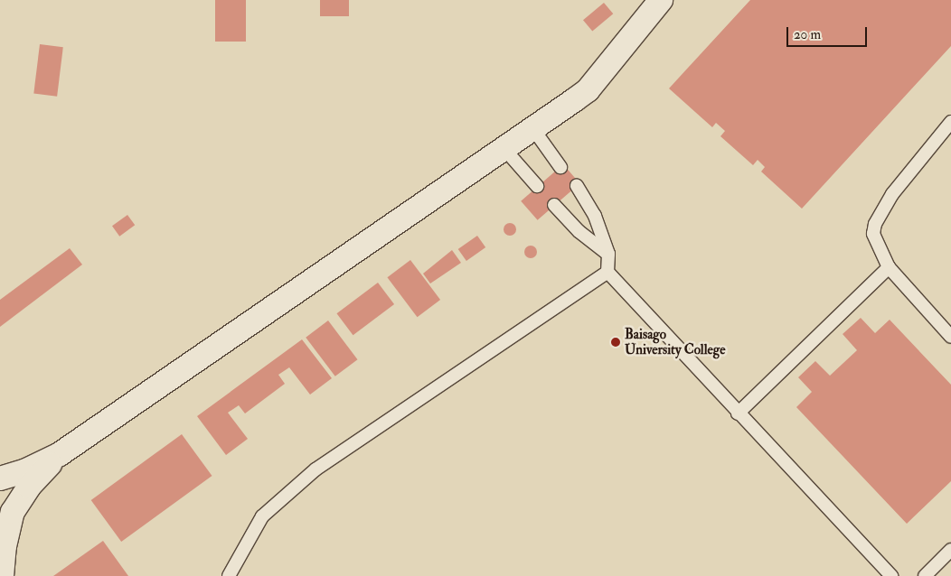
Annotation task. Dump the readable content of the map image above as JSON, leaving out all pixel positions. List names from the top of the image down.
{
  "places": ["Baisago University College"],
  "scale_bar": "20 m"
}
